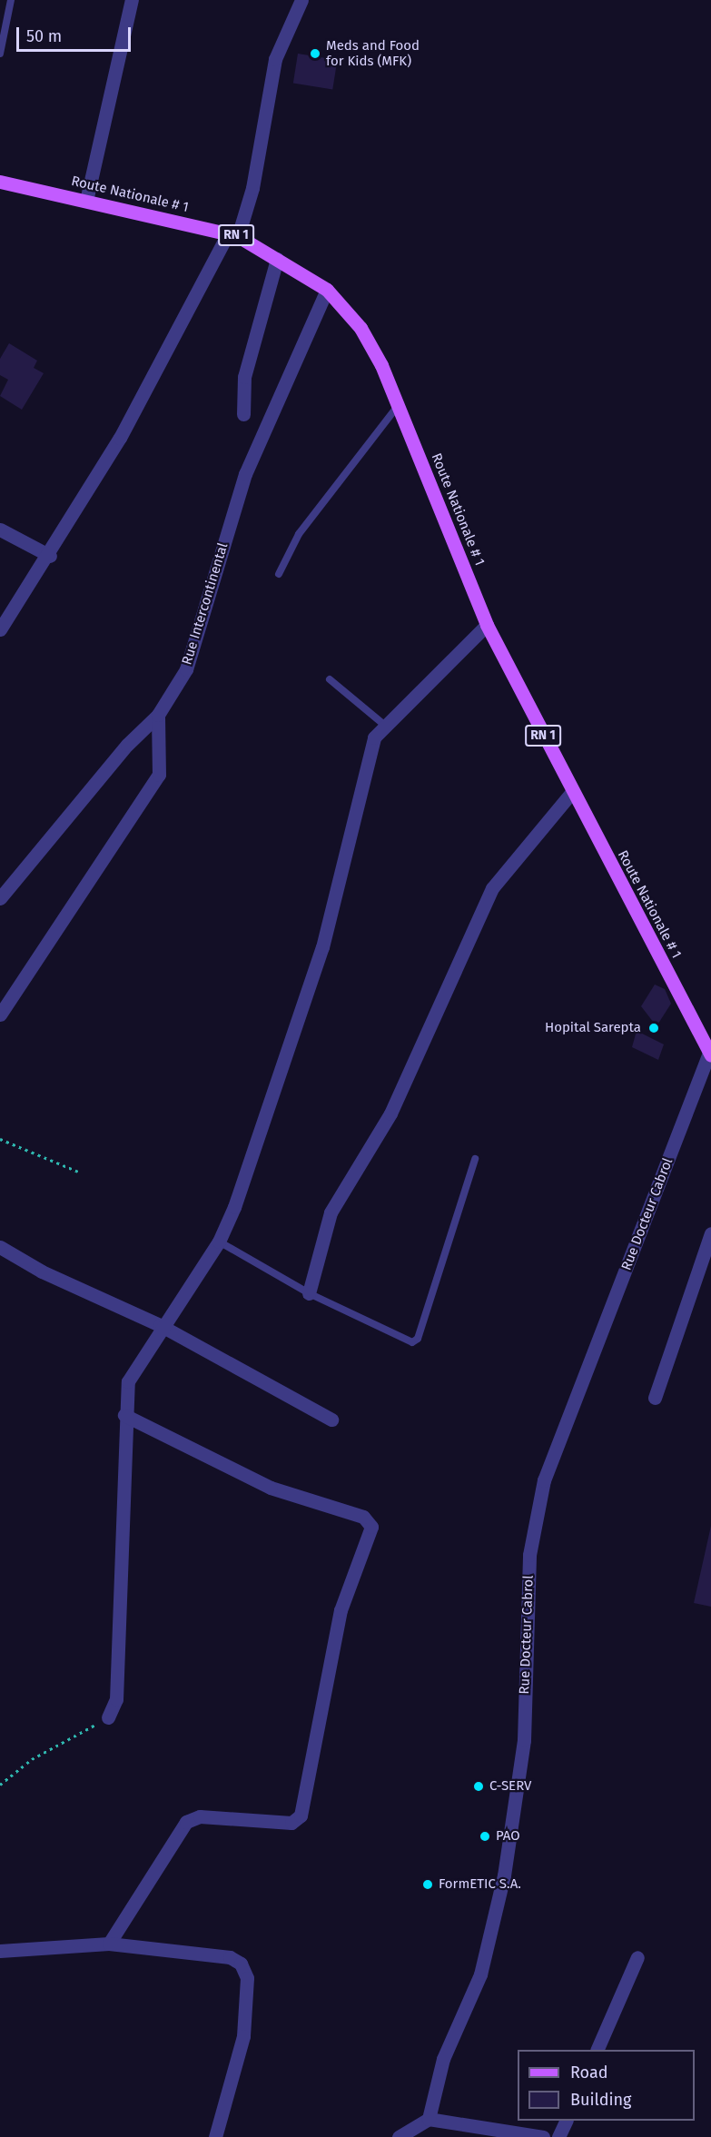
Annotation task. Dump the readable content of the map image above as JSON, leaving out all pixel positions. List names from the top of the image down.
{
  "streets": {
    "main road": ["Route Nationale # 1", "RN 1"],
    "street": ["Rue Intercontinental", "Rue Docteur Cabrol"]
  },
  "crossings": [
    ["Route Nationale # 1", "Rue Intercontinental"],
    ["Route Nationale # 1", "Rue Docteur Cabrol"]
  ],
  "places": [
    "Meds and Food for Kids (MFK)",
    "Hopital Sarepta",
    "C-SERV",
    "PAO",
    "FormETIC S.A."
  ],
  "legend": ["Road", "Building"],
  "scale_bar": "50 m"
}
